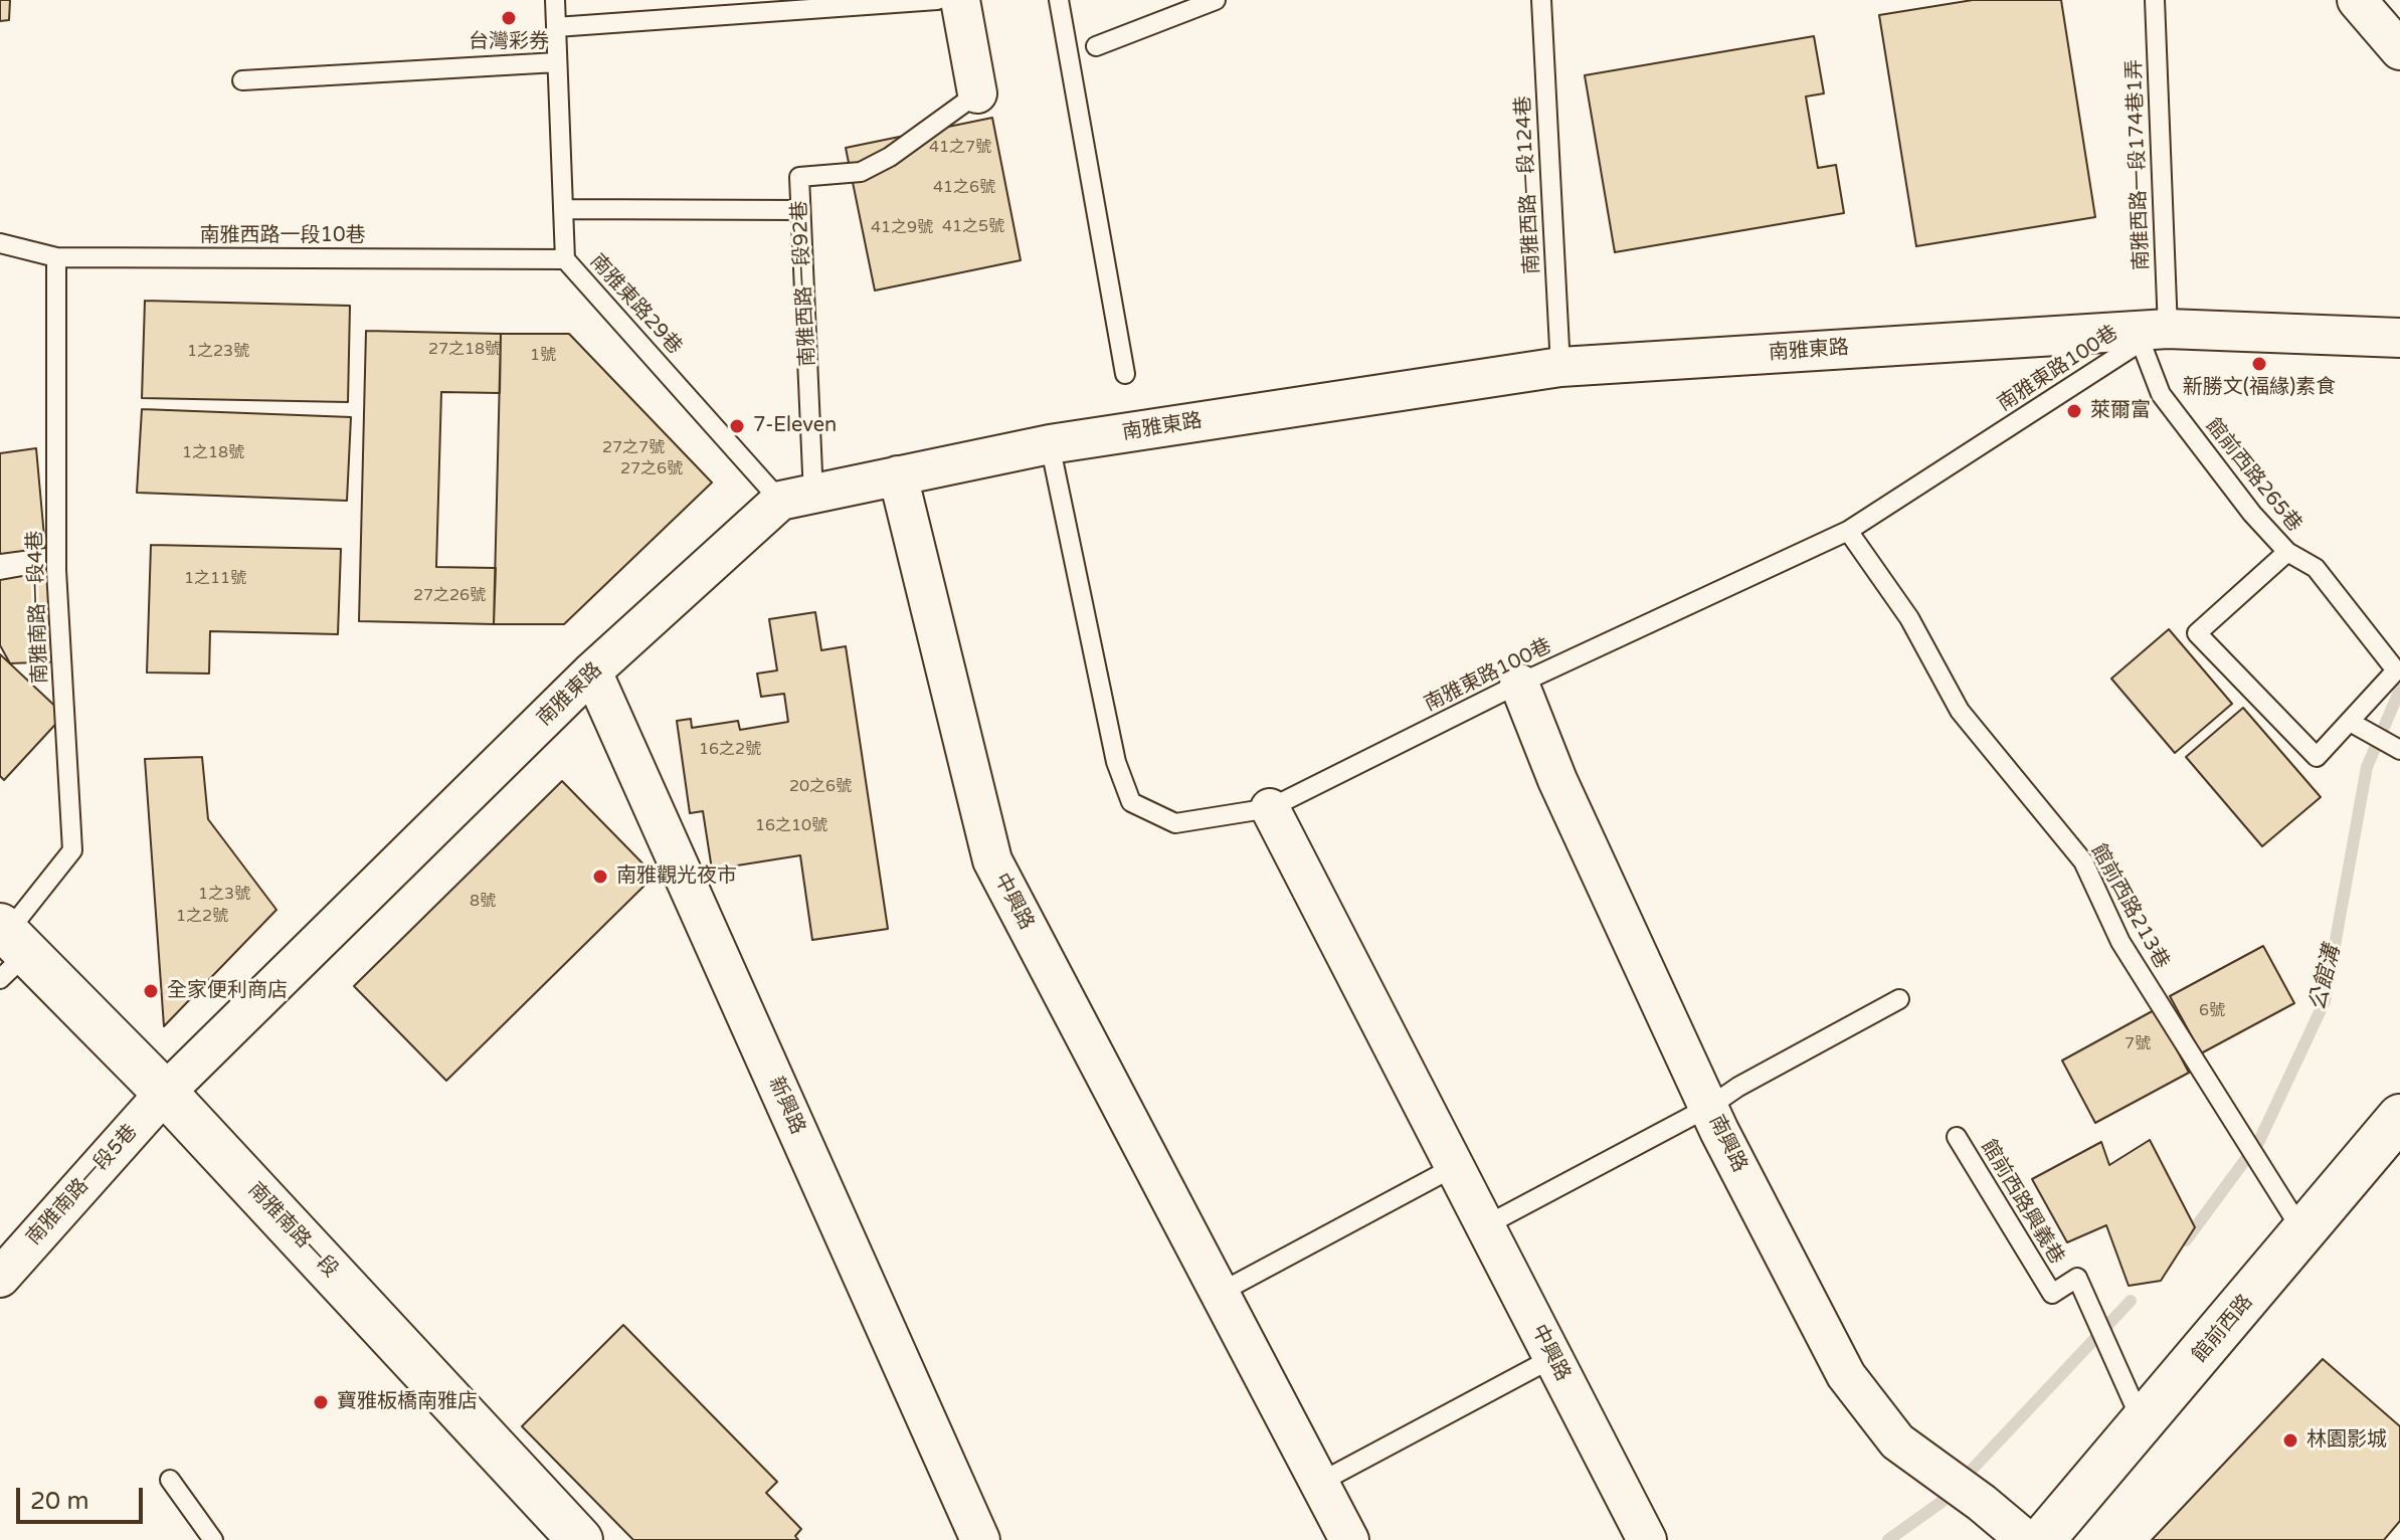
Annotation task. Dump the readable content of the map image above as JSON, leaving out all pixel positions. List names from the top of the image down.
{
  "streets": {
    "street": [
      "南雅西路一段92巷",
      "南雅東路",
      "中興路",
      "新興路",
      "南興路",
      "南雅南路一段5巷",
      "南雅南路一段",
      "館前西路"
    ],
    "lane": [
      "南雅西路一段174巷1弄",
      "南雅西路一段124巷",
      "南雅西路一段10巷",
      "南雅東路29巷",
      "南雅東路100巷",
      "館前西路265巷",
      "南雅南路一段4巷",
      "館前西路213巷",
      "館前西路興義巷"
    ]
  },
  "crossings": [
    ["南雅西路一段174巷1弄", "南雅東路"],
    ["南雅西路一段174巷1弄", "南雅東路100巷"],
    ["南雅西路一段174巷1弄", "館前西路265巷"],
    ["南雅西路一段124巷", "南雅東路"],
    ["南雅西路一段10巷", "南雅東路29巷"],
    ["南雅西路一段10巷", "南雅南路一段4巷"],
    ["南雅西路一段92巷", "南雅東路29巷"],
    ["南雅西路一段92巷", "南雅東路"],
    ["南雅東路29巷", "南雅東路"],
    ["南雅東路", "南雅東路100巷"],
    ["南雅東路", "館前西路265巷"],
    ["南雅東路", "中興路"],
    ["南雅東路", "新興路"],
    ["南雅東路", "南雅南路一段5巷"],
    ["南雅東路", "南雅南路一段"],
    ["南雅東路100巷", "館前西路265巷"],
    ["南雅東路100巷", "中興路"],
    ["南雅東路100巷", "館前西路213巷"],
    ["南雅東路100巷", "南興路"],
    ["南雅南路一段4巷", "南雅南路一段"],
    ["館前西路213巷", "館前西路"],
    ["南雅南路一段5巷", "南雅南路一段"],
    ["館前西路興義巷", "館前西路"]
  ],
  "water": ["公館溝"],
  "places": [
    "台灣彩券",
    "新勝文(福緣)素食",
    "萊爾富",
    "7-Eleven",
    "南雅觀光夜市",
    "全家便利商店",
    "寶雅板橋南雅店",
    "林園影城"
  ],
  "house_numbers": [
    "41之7號",
    "41之6號",
    "41之5號",
    "41之9號",
    "27之18號",
    "1之23號",
    "1號",
    "27之7號",
    "1之18號",
    "27之6號",
    "1之11號",
    "27之26號",
    "16之2號",
    "20之6號",
    "16之10號",
    "1之3號",
    "8號",
    "1之2號",
    "6號",
    "7號"
  ],
  "scale_bar": "20 m"
}
